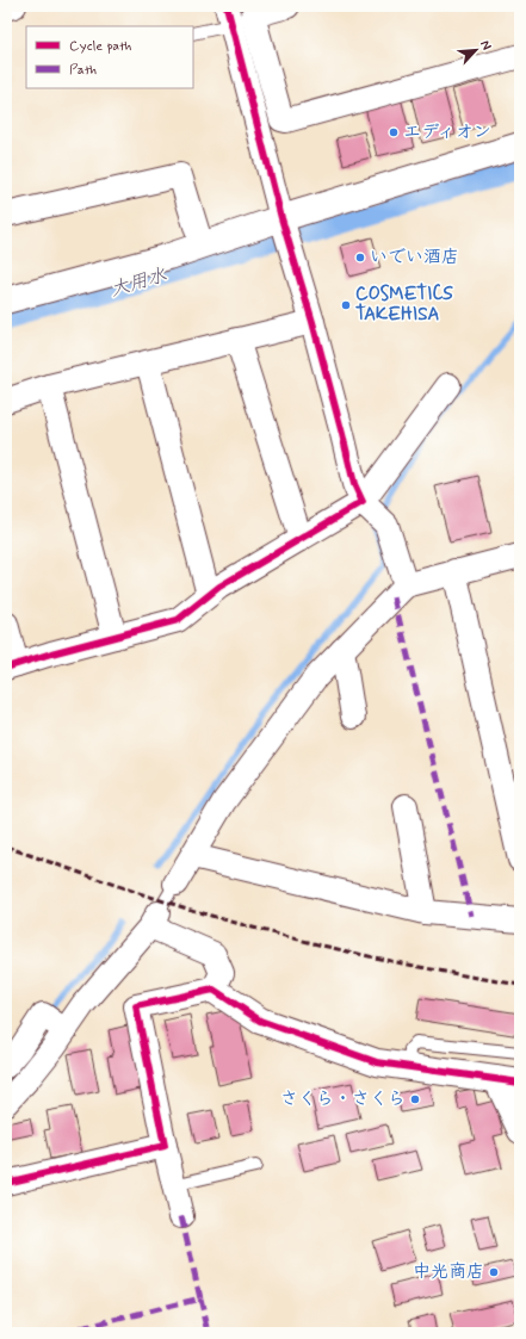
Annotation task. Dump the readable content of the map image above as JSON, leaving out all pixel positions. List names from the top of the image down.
{
  "water": ["大用水"],
  "places": [
    "エディオン",
    "いでい酒店",
    "COSMETICS TAKEHISA",
    "さくら・さくら",
    "中光商店"
  ],
  "legend": ["Cycle path", "Path"],
  "north": "top right"
}
